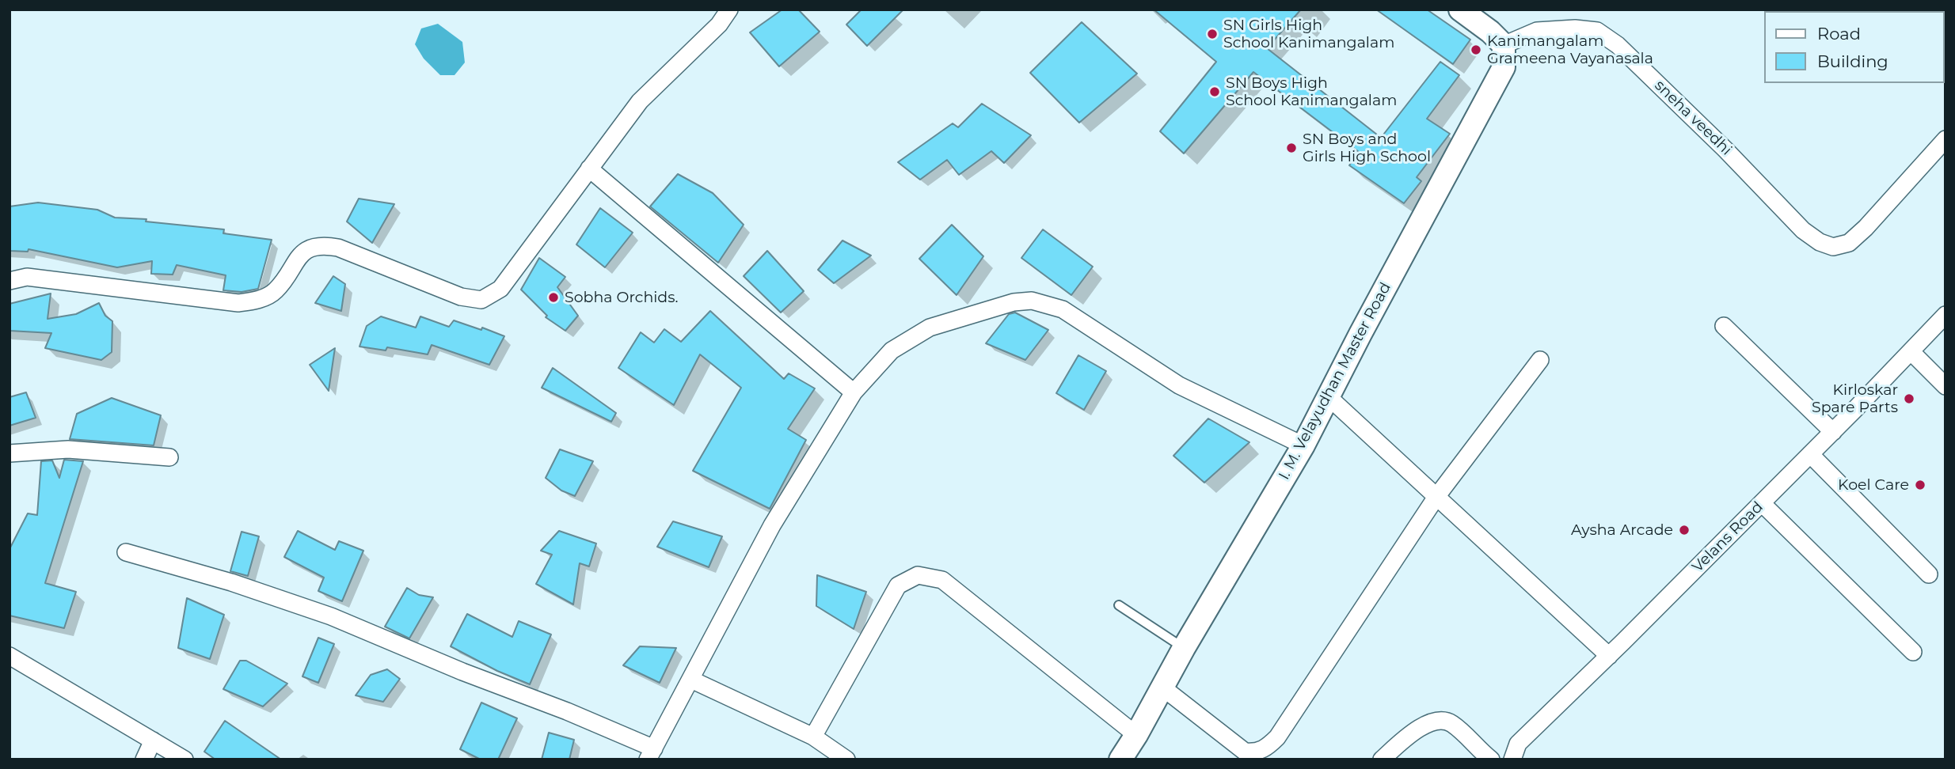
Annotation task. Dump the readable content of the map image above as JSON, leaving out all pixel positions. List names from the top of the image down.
{
  "streets": {
    "street": ["sneha veedhi", "I. M. Velayudhan Master Road", "Velans Road"]
  },
  "crossings": [
    ["sneha veedhi", "I. M. Velayudhan Master Road"]
  ],
  "places": [
    "SN Girls High School Kanimangalam",
    "Kanimangalam Grameena Vayanasala",
    "SN Boys High School Kanimangalam",
    "SN Boys and Girls High School",
    "Sobha Orchids.",
    "Kirloskar Spare Parts",
    "Koel Care",
    "Aysha Arcade"
  ],
  "legend": ["Road", "Building"]
}
